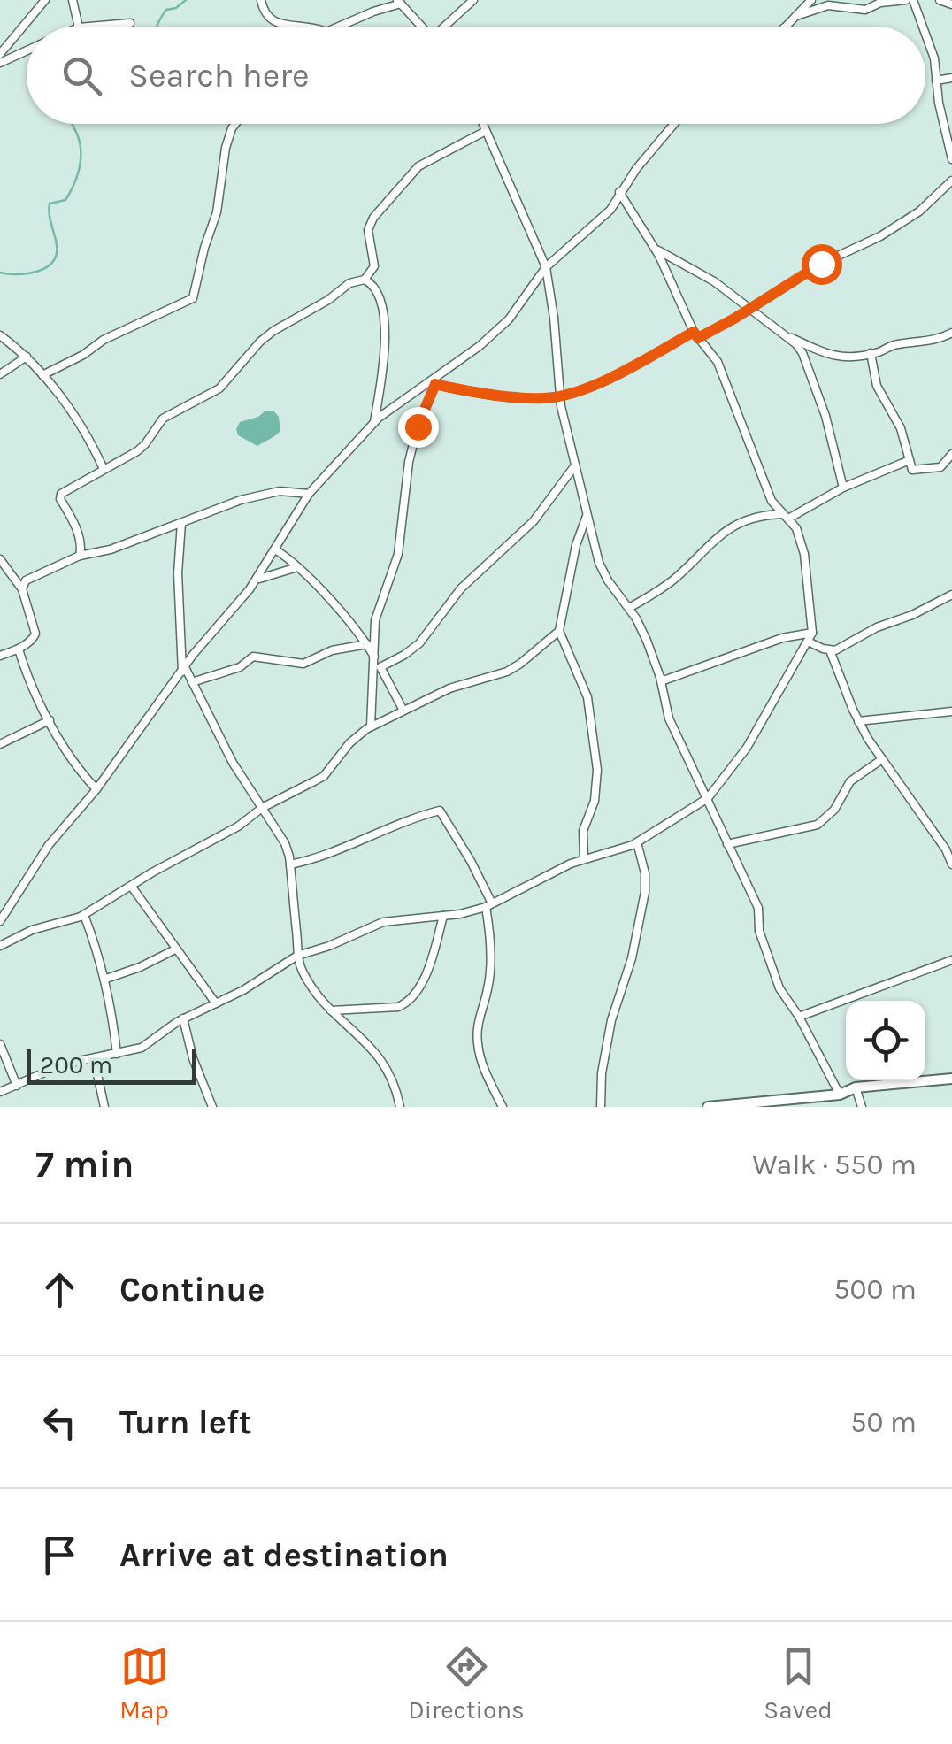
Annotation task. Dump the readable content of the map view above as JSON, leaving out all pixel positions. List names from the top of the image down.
{
  "scale_bar": "200 m",
  "page": {
    "search": "Search here",
    "scale": "200 m",
    "heading": ["7 min", "Walk · 550 m"],
    "list": [
      ["Continue", "500 m"],
      ["Turn left", "50 m"],
      "Arrive at destination"
    ],
    "nav": ["Map", "Directions", "Saved"]
  }
}
